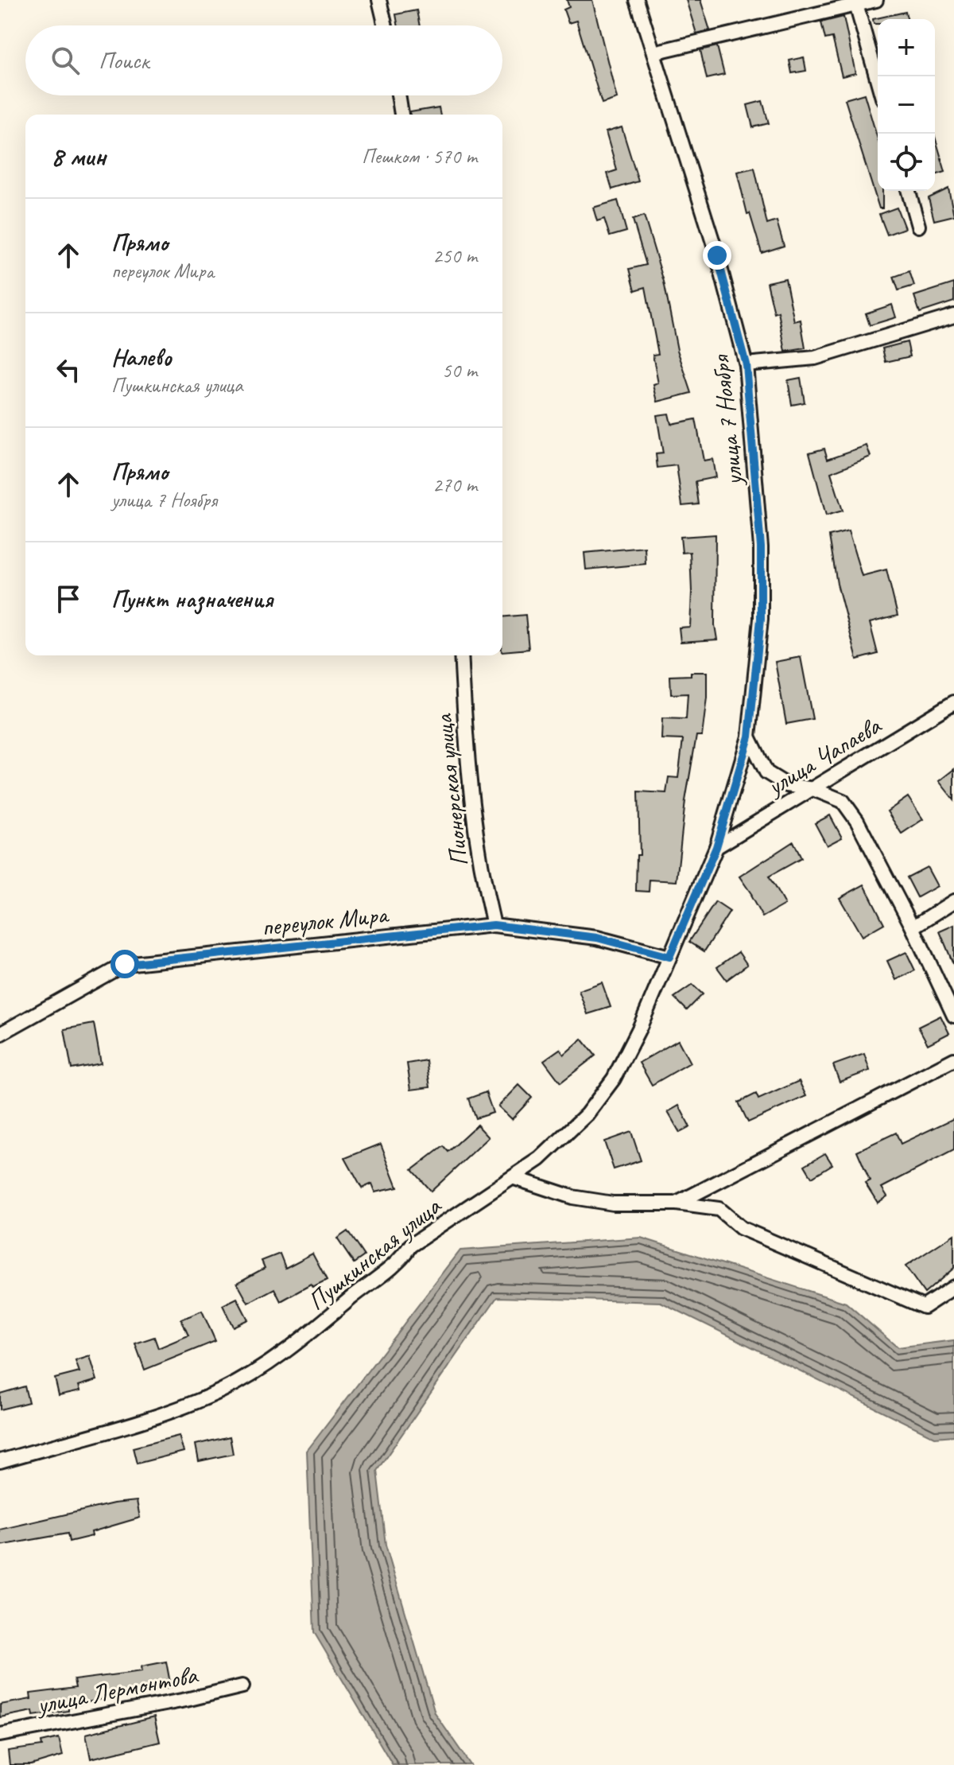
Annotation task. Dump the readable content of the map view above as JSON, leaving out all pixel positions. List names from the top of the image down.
{
  "streets": {
    "street": [
      "улица 7 Ноября",
      "улица Чапаева",
      "Пионерская улица",
      "переулок Мира",
      "Пушкинская улица",
      "улица Лермонтова"
    ]
  },
  "crossings": [
    ["улица 7 Ноября", "улица Чапаева"],
    ["улица 7 Ноября", "Пушкинская улица"],
    ["улица Чапаева", "Пушкинская улица"],
    ["Пионерская улица", "переулок Мира"],
    ["переулок Мира", "Пушкинская улица"]
  ],
  "page": {
    "map_buttons": ["+", "−"],
    "search": "Поиск",
    "heading": ["8 мин", "Пешком · 570 m"],
    "list": [
      ["Прямо", "переулок Мира", "250 m"],
      ["Налево", "Пушкинская улица", "50 m"],
      ["Прямо", "улица 7 Ноября", "270 m"],
      "Пункт назначения"
    ]
  }
}
